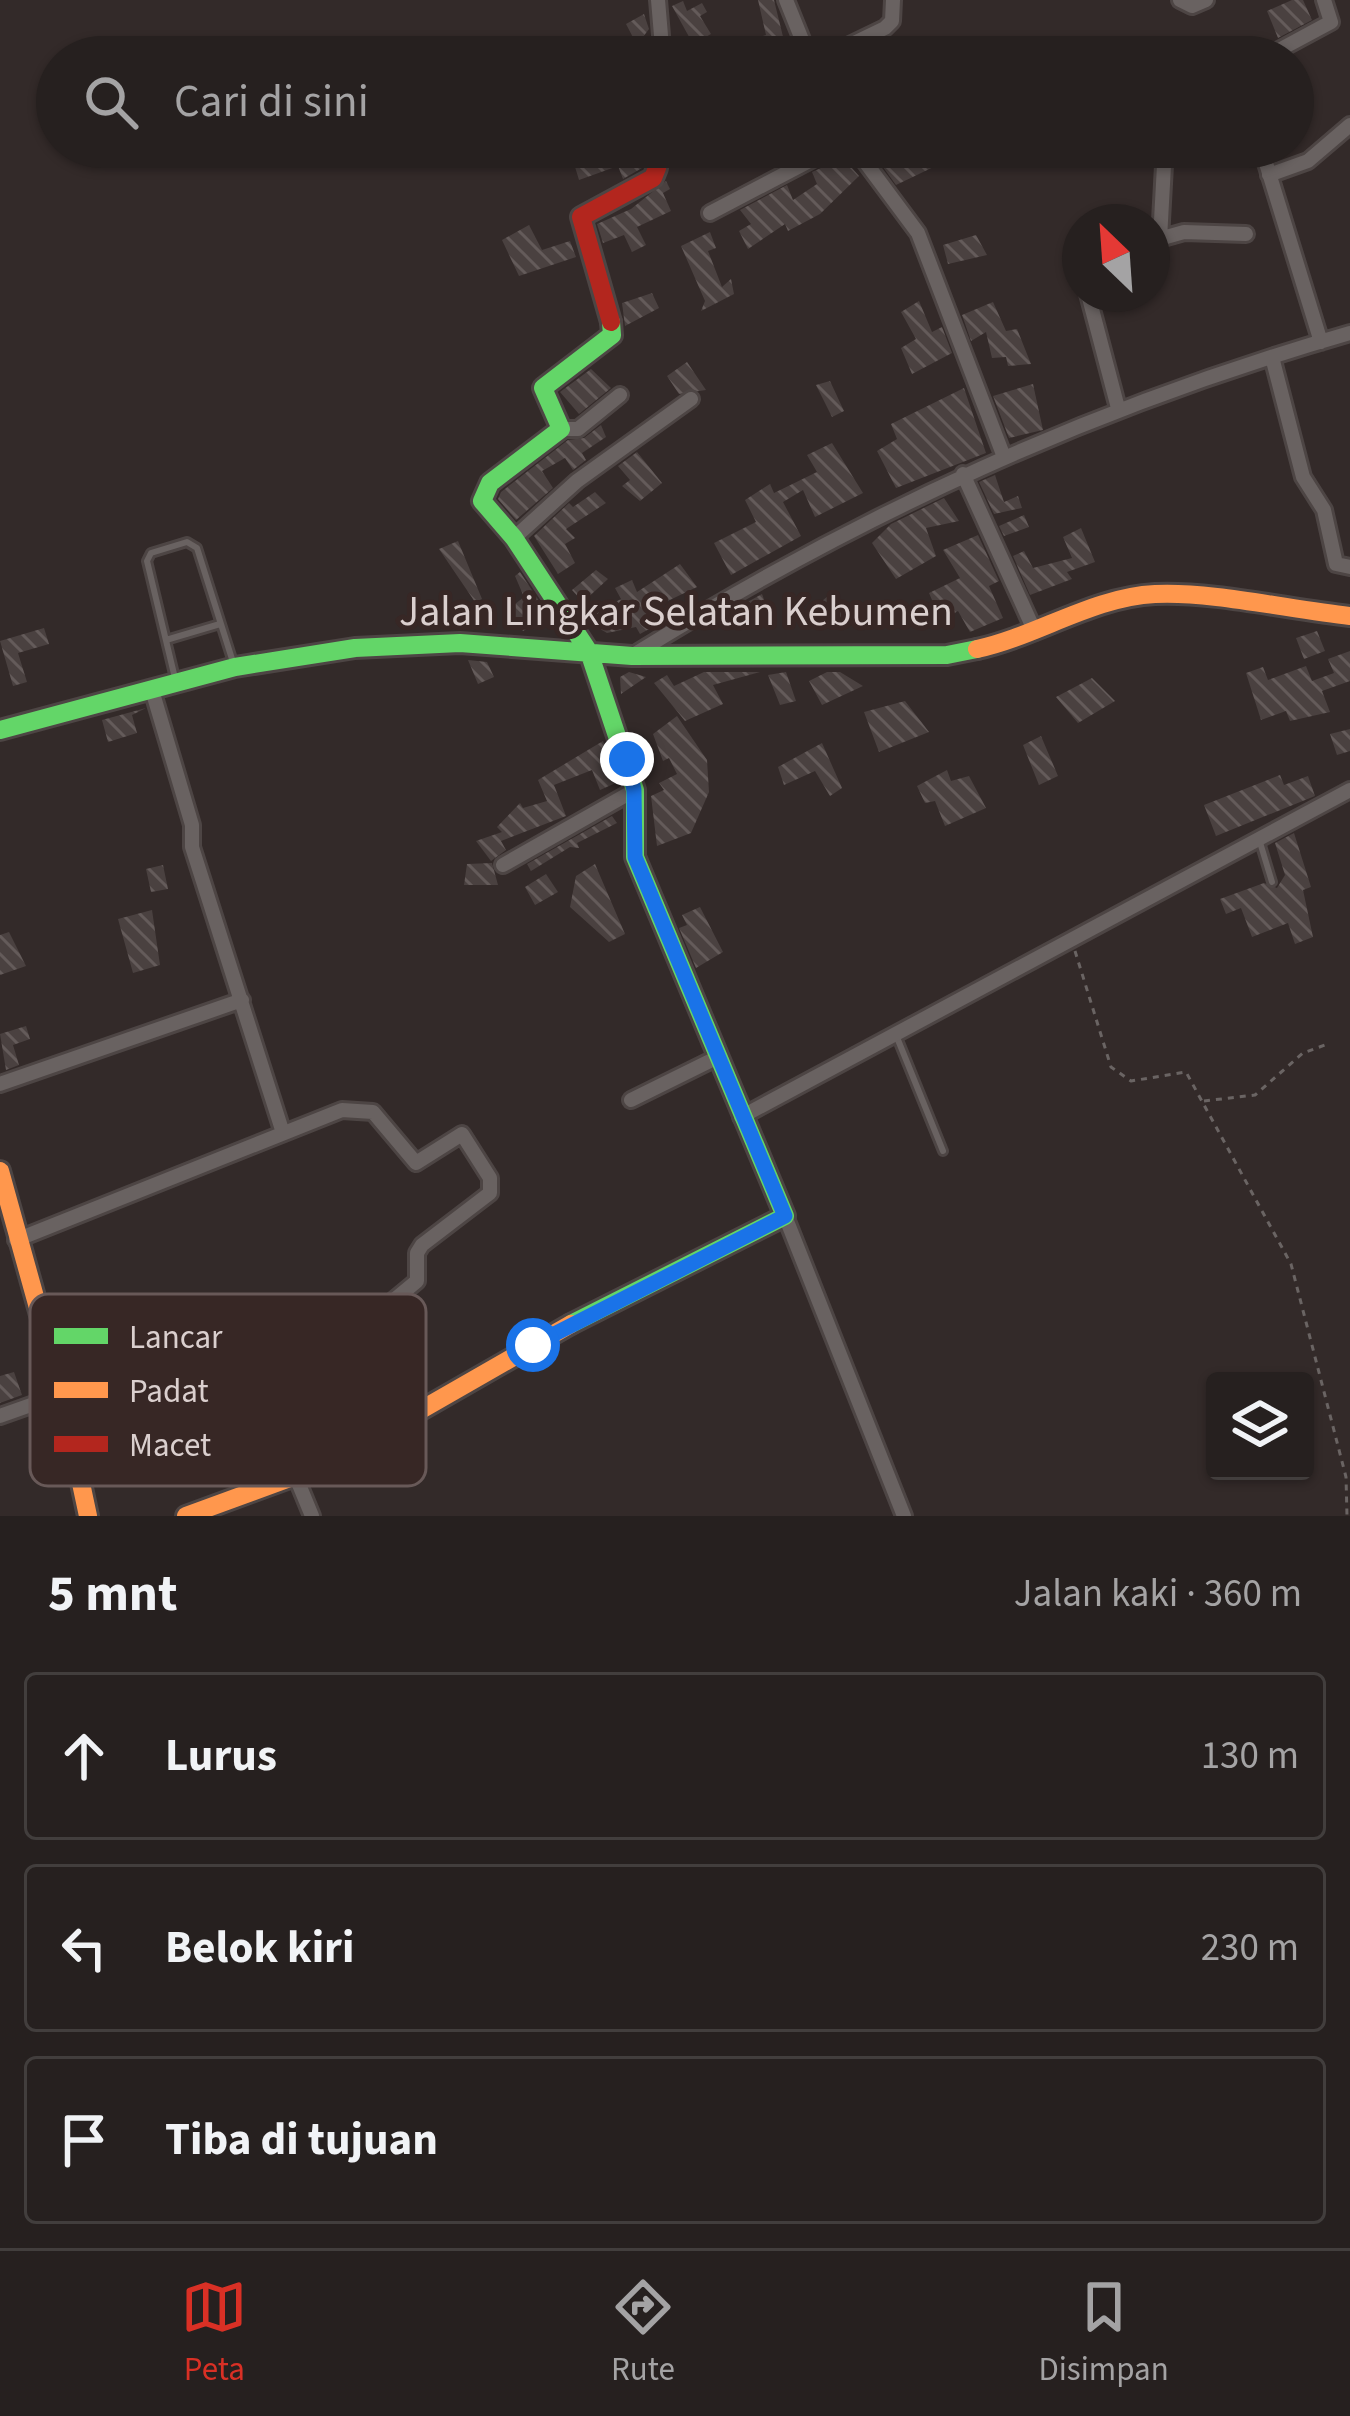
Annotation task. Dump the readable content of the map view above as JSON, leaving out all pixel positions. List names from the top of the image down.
{
  "streets": {
    "main road": ["Jalan Lingkar Selatan Kebumen"]
  },
  "legend": ["Lancar", "Padat", "Macet"],
  "north": "top left",
  "page": {
    "search": "Cari di sini",
    "heading": ["5 mnt", "Jalan kaki · 360 m"],
    "list": [
      ["Lurus", "130 m"],
      ["Belok kiri", "230 m"],
      "Tiba di tujuan"
    ],
    "nav": ["Peta", "Rute", "Disimpan"]
  }
}
